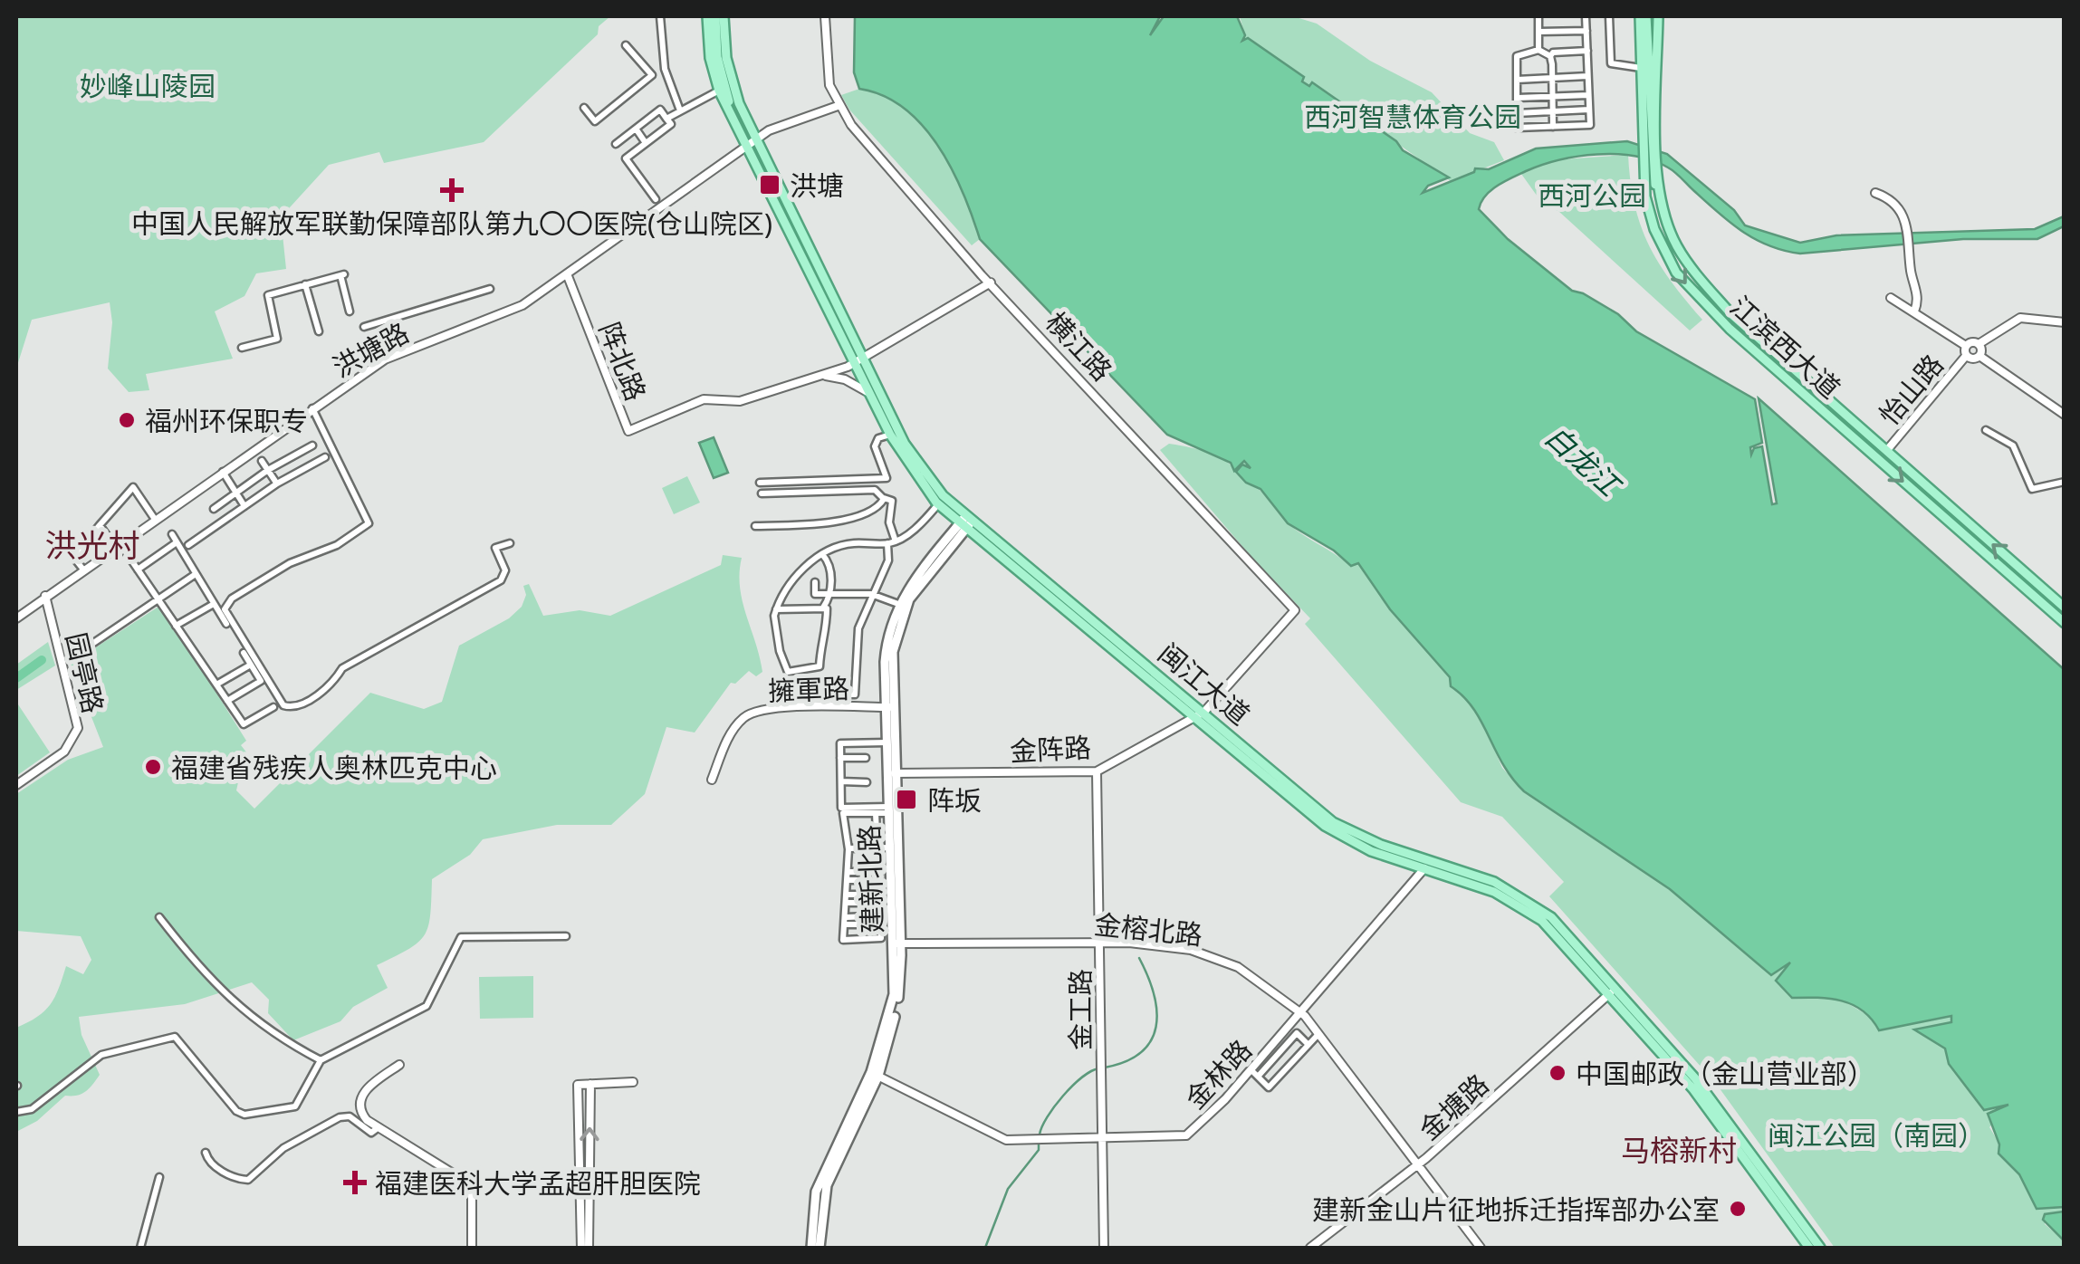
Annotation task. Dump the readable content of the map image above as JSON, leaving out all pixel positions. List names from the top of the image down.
{
  "streets": {
    "main road": ["江滨西大道", "闽江大道", "建新北路"],
    "street": [
      "横江路",
      "洪塘路",
      "阵北路",
      "怡山路",
      "园亭路",
      "擁軍路",
      "金阵路",
      "金榕北路",
      "金工路",
      "金林路",
      "金塘路"
    ]
  },
  "crossings": [
    ["横江路", "洪塘路"],
    ["横江路", "阵北路"],
    ["横江路", "金阵路"],
    ["江滨西大道", "怡山路"],
    ["洪塘路", "阵北路"],
    ["洪塘路", "园亭路"],
    ["洪塘路", "闽江大道"],
    ["阵北路", "闽江大道"],
    ["闽江大道", "金阵路"],
    ["闽江大道", "建新北路"],
    ["闽江大道", "金林路"],
    ["闽江大道", "金塘路"],
    ["擁軍路", "建新北路"],
    ["金阵路", "建新北路"],
    ["金阵路", "金工路"],
    ["建新北路", "金榕北路"],
    ["建新北路", "金林路"],
    ["金榕北路", "金工路"],
    ["金榕北路", "金林路"],
    ["金榕北路", "金塘路"],
    ["金工路", "金林路"]
  ],
  "districts": ["洪光村", "马榕新村"],
  "water": ["白龙江"],
  "parks": [
    "妙峰山陵园",
    "西河智慧体育公园",
    "西河公园",
    "闽江公园（南园）"
  ],
  "places": {
    "transit": ["洪塘", "阵坂"],
    "health": ["中国人民解放军联勤保障部队第九〇〇医院(仓山院区)", "福建医科大学孟超肝胆医院"],
    "other": [
      "福州环保职专",
      "福建省残疾人奥林匹克中心",
      "中国邮政（金山营业部）",
      "建新金山片征地拆迁指挥部办公室"
    ]
  }
}
